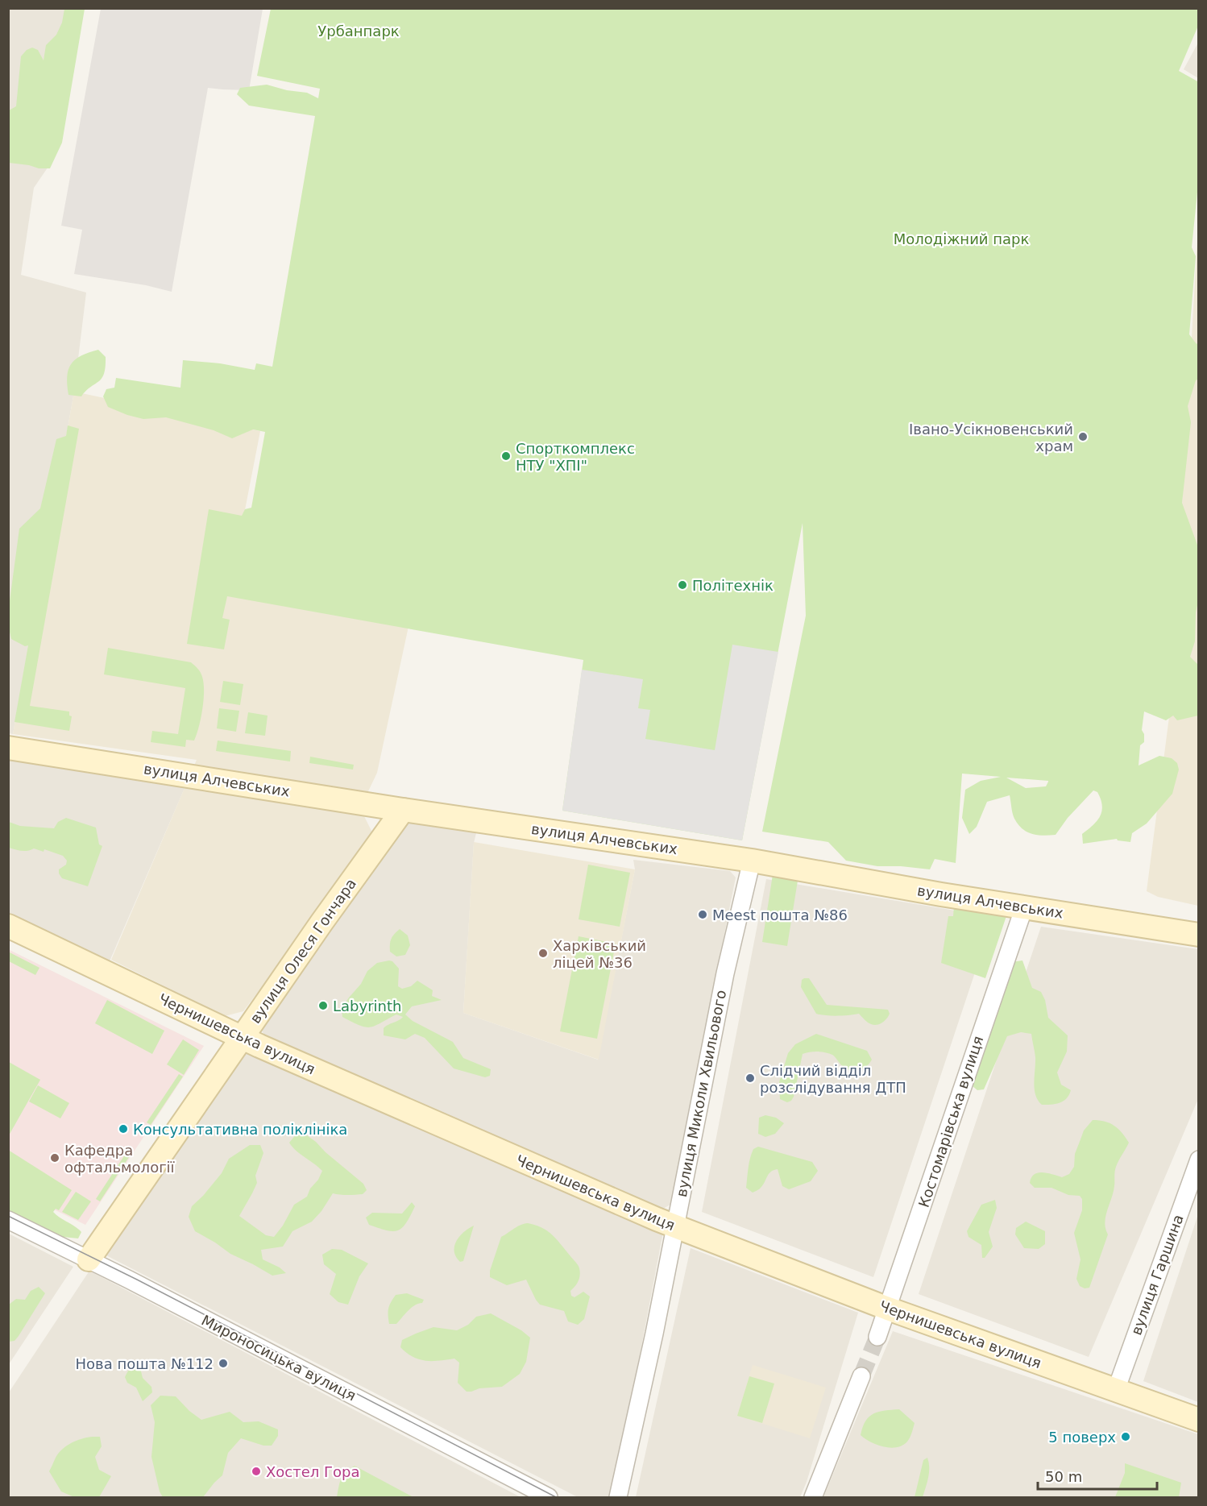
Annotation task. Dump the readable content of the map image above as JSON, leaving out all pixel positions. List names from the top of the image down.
{
  "streets": {
    "street": [
      "вулиця Алчевських",
      "вулиця Олеся Гончара",
      "Чернишевська вулиця",
      "вулиця Миколи Хвильового",
      "Костомарівська вулиця",
      "вулиця Гаршина",
      "Мироносицька вулиця"
    ]
  },
  "crossings": [
    ["вулиця Алчевських", "вулиця Олеся Гончара"],
    ["вулиця Алчевських", "вулиця Миколи Хвильового"],
    ["вулиця Алчевських", "Костомарівська вулиця"],
    ["вулиця Олеся Гончара", "Чернишевська вулиця"],
    ["вулиця Олеся Гончара", "Мироносицька вулиця"],
    ["Чернишевська вулиця", "вулиця Миколи Хвильового"],
    ["Чернишевська вулиця", "Костомарівська вулиця"],
    ["Чернишевська вулиця", "вулиця Гаршина"]
  ],
  "parks": ["Урбанпарк", "Молодіжний парк"],
  "places": [
    "Івано-Усікновенський храм",
    "Спорткомплекс НТУ \"ХПІ\"",
    "Політехнік",
    "Meest пошта №86",
    "Харківський ліцей №36",
    "Labyrinth",
    "Слідчий відділ розслідування ДТП",
    "Консультативна поліклініка",
    "Кафедра офтальмології",
    "Нова пошта №112",
    "5 поверх",
    "Хостел Гора"
  ],
  "scale_bar": "50 m"
}
